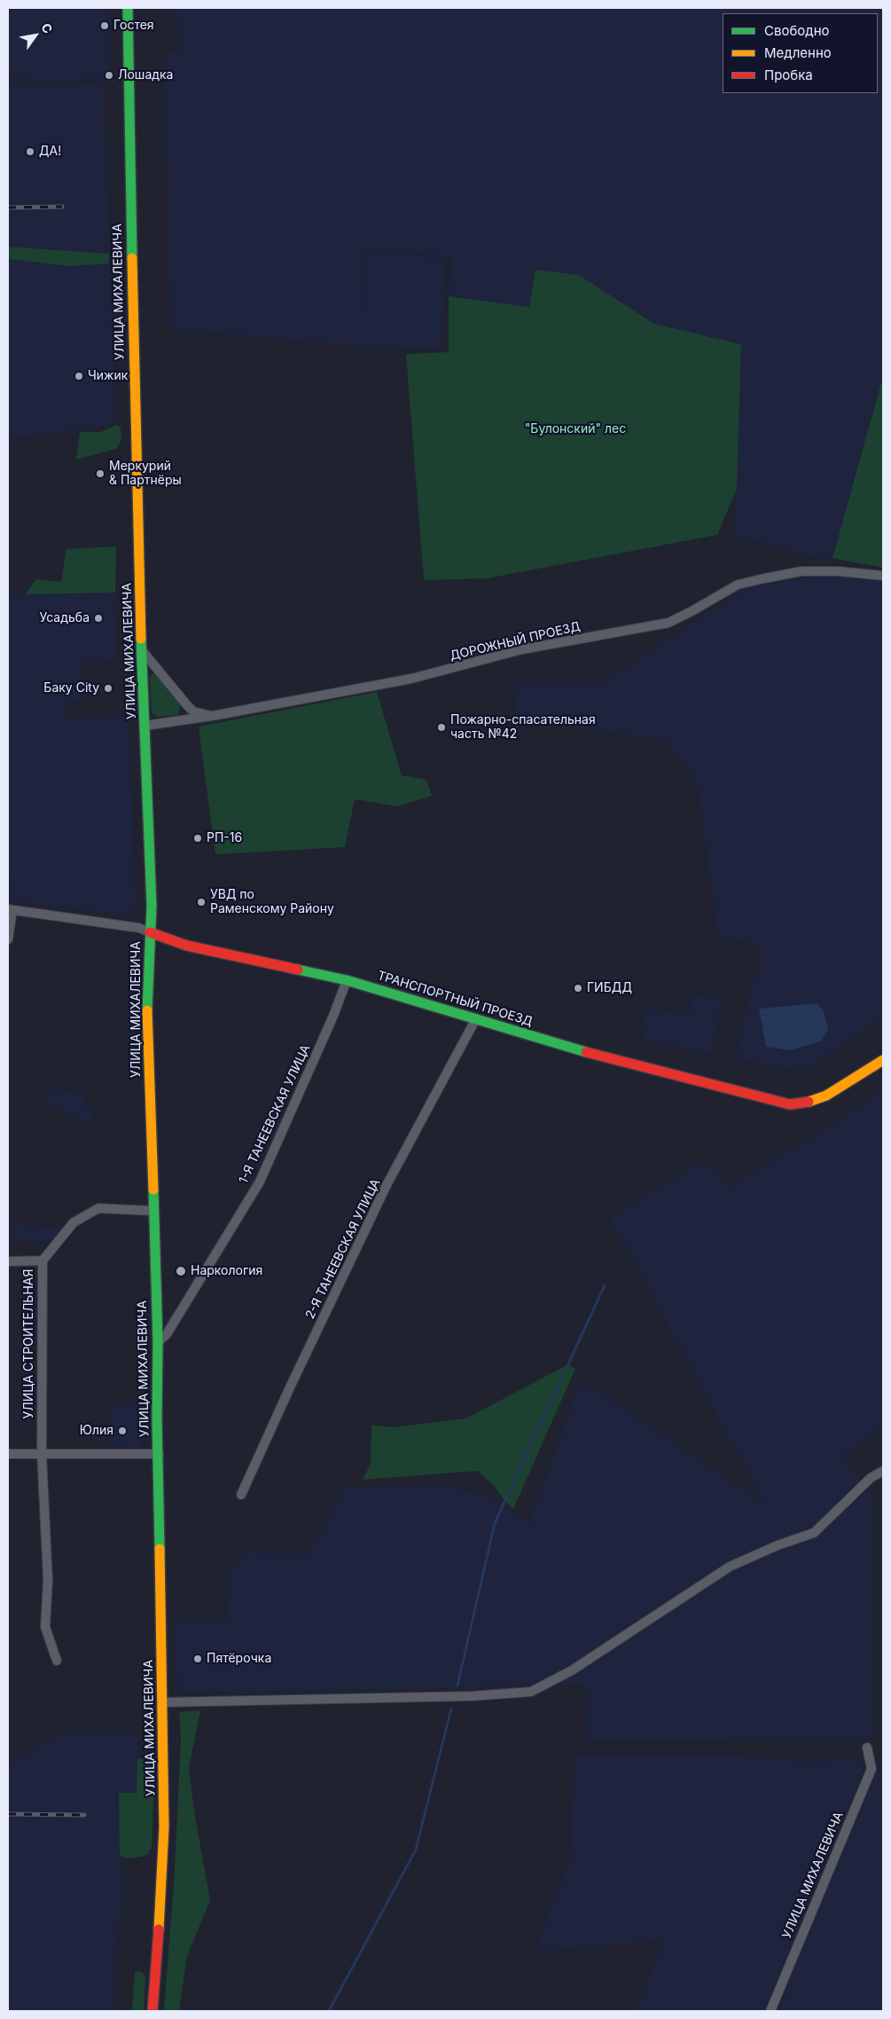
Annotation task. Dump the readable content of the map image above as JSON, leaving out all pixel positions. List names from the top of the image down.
{
  "streets": {
    "main road": ["УЛИЦА МИХАЛЕВИЧА", "ТРАНСПОРТНЫЙ ПРОЕЗД"],
    "street": [
      "ДОРОЖНЫЙ ПРОЕЗД",
      "1-Я ТАНЕЕВСКАЯ УЛИЦА",
      "2-Я ТАНЕЕВСКАЯ УЛИЦА",
      "УЛИЦА СТРОИТЕЛЬНАЯ"
    ]
  },
  "crossings": [
    ["УЛИЦА МИХАЛЕВИЧА", "ДОРОЖНЫЙ ПРОЕЗД"],
    ["УЛИЦА МИХАЛЕВИЧА", "ТРАНСПОРТНЫЙ ПРОЕЗД"],
    ["УЛИЦА МИХАЛЕВИЧА", "1-Я ТАНЕЕВСКАЯ УЛИЦА"],
    ["УЛИЦА МИХАЛЕВИЧА", "УЛИЦА СТРОИТЕЛЬНАЯ"],
    ["ТРАНСПОРТНЫЙ ПРОЕЗД", "1-Я ТАНЕЕВСКАЯ УЛИЦА"],
    ["ТРАНСПОРТНЫЙ ПРОЕЗД", "2-Я ТАНЕЕВСКАЯ УЛИЦА"]
  ],
  "parks": ["\"Булонский\" лес"],
  "places": [
    "Гостея",
    "Лошадка",
    "ДА!",
    "Чижик",
    "Меркурий & Партнёры",
    "Усадьба",
    "Баку City",
    "Пожарно-спасательная часть №42",
    "РП-16",
    "УВД по Раменскому Району",
    "ГИБДД",
    "Наркология",
    "Юлия",
    "Пятёрочка"
  ],
  "legend": ["Свободно", "Медленно", "Пробка"],
  "north": "top right"
}
